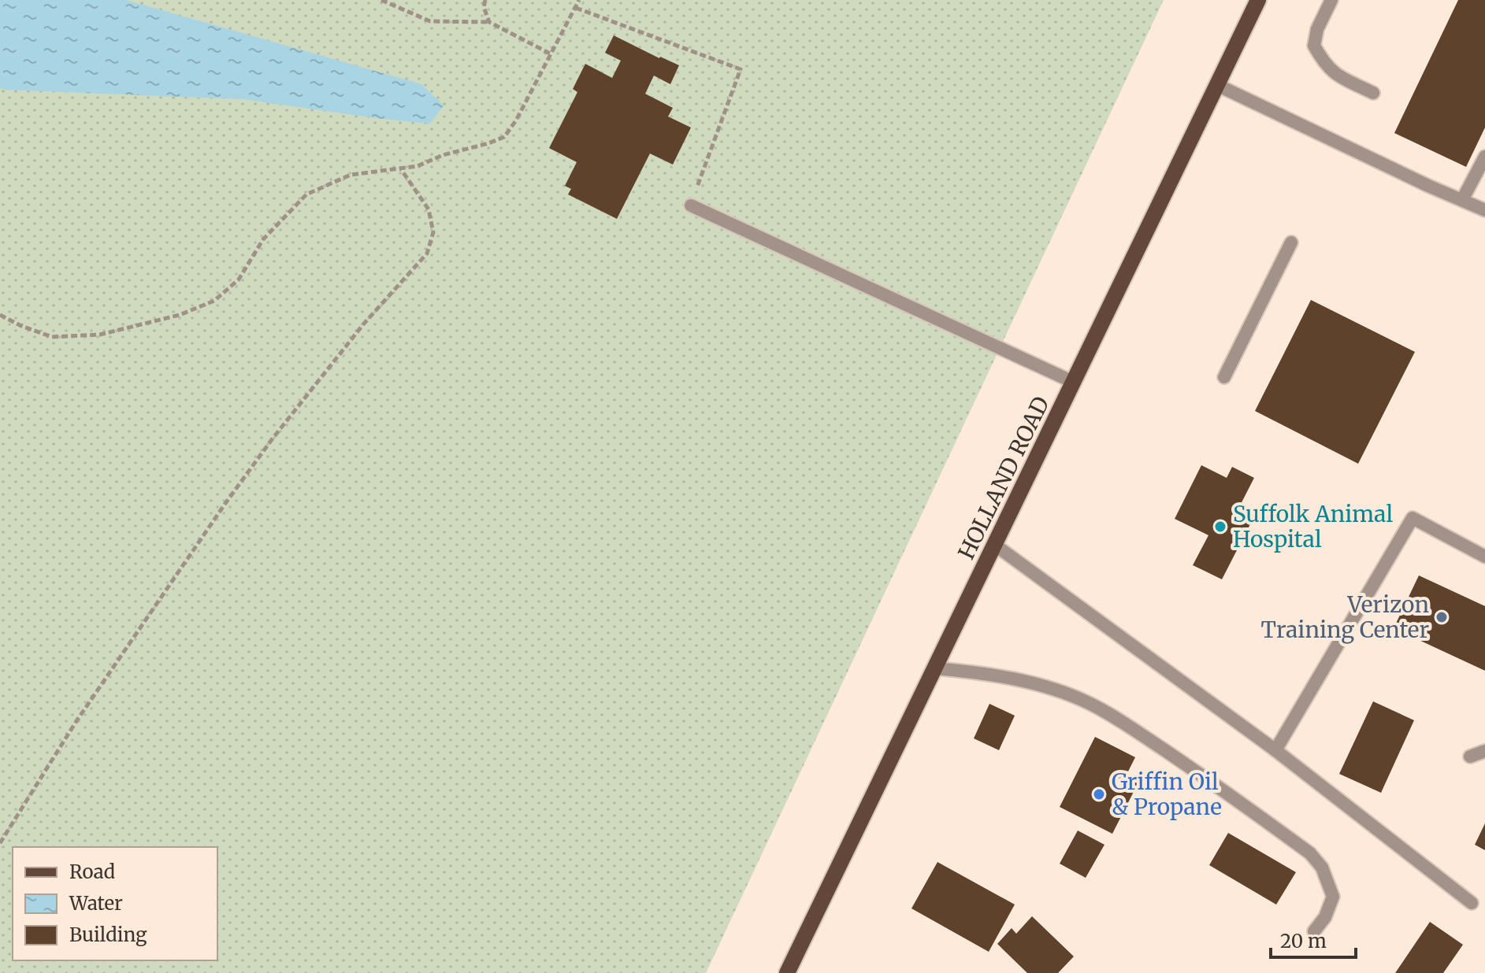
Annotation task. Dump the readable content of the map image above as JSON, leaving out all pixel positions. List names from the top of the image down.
{
  "streets": {
    "main road": ["HOLLAND ROAD"]
  },
  "places": ["Suffolk Animal Hospital", "Verizon Training Center", "Griffin Oil & Propane"],
  "legend": ["Road", "Water", "Building"],
  "scale_bar": "20 m"
}
